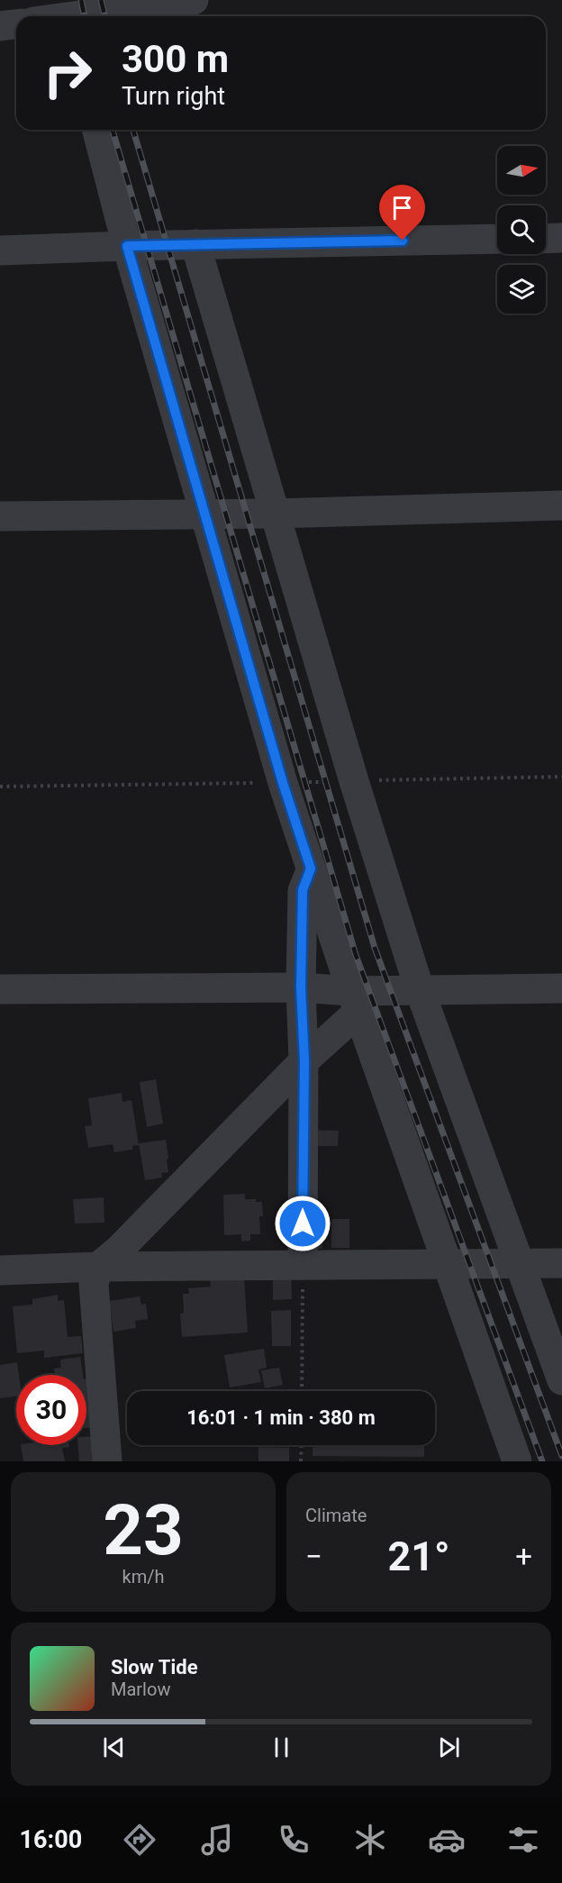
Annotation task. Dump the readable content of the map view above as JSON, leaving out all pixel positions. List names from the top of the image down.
{
  "north": "right",
  "page": {
    "turn": ["300 m", "Turn right"],
    "limit": "30",
    "trip": "16:01 · 1 min · 380 m",
    "tile": [
      ["23", "km/h"],
      "Climate"
    ],
    "heat": ["−", "21°", "+"],
    "song": ["Slow Tide", "Marlow"],
    "tabs": "16:00"
  }
}
